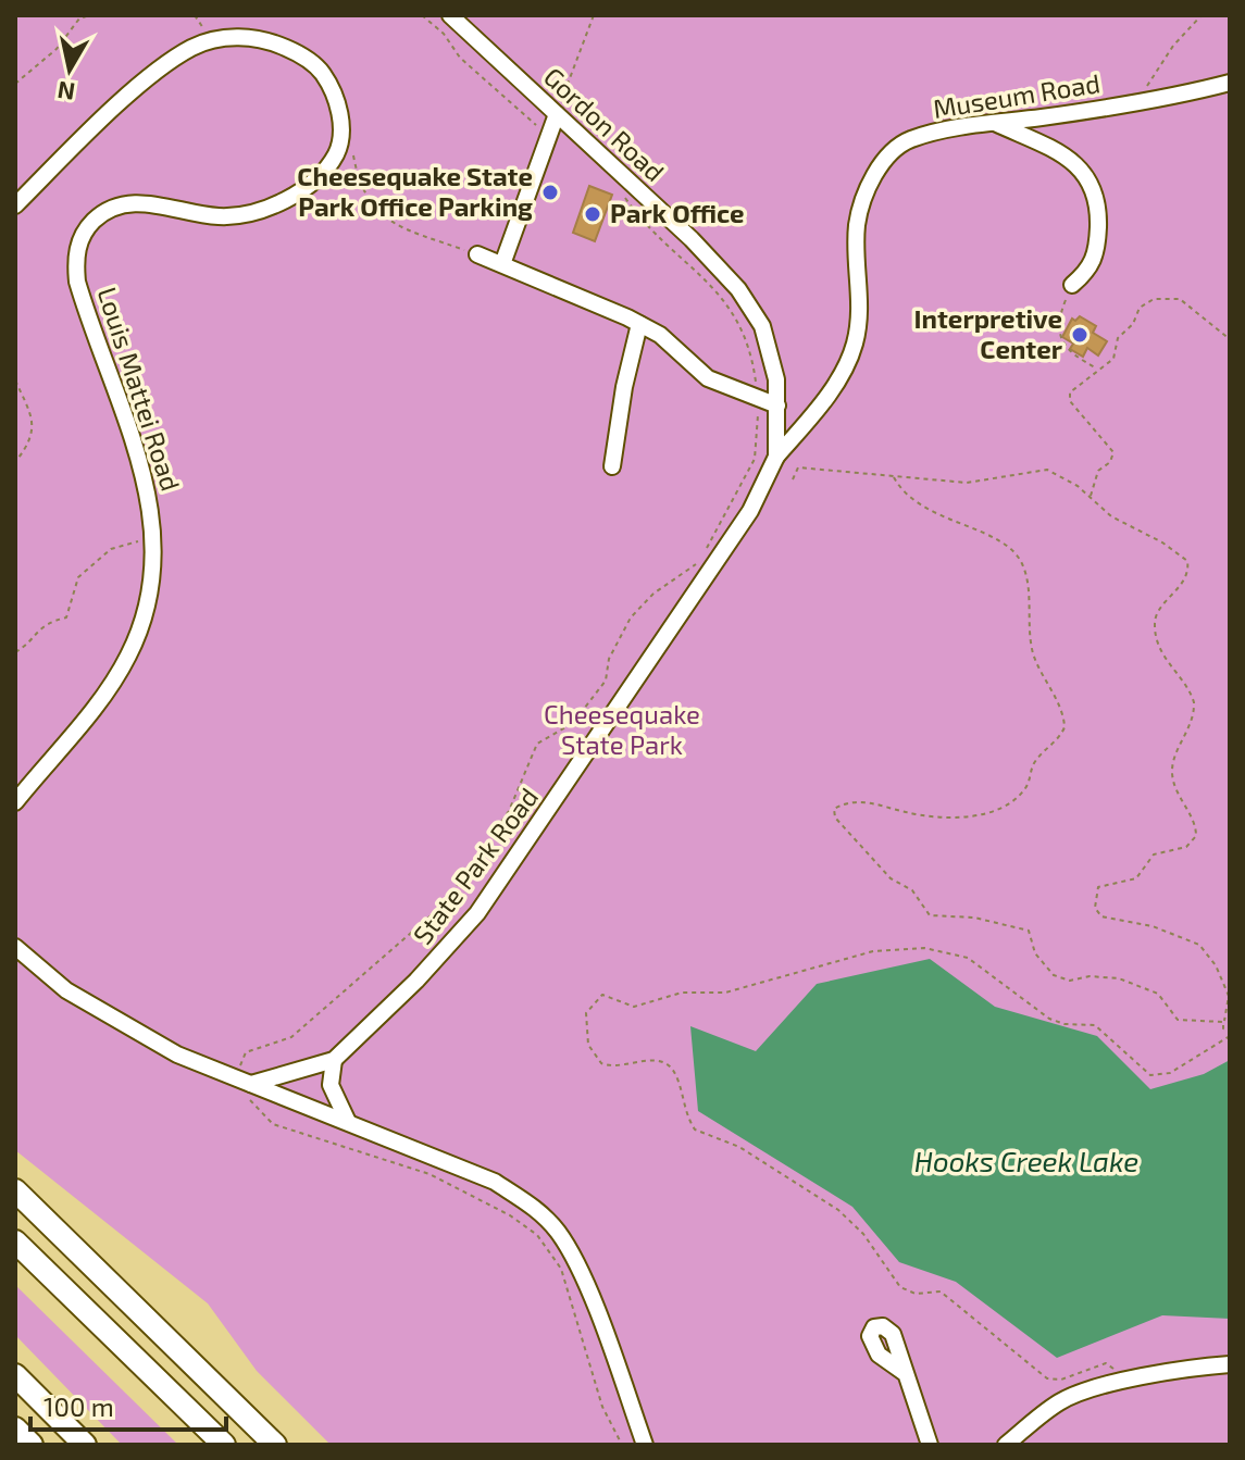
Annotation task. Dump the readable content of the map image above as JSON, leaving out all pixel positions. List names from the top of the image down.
{
  "streets": {
    "street": [
      "Museum Road",
      "Gordon Road",
      "Louis Mattei Road",
      "State Park Road"
    ]
  },
  "crossings": [
    ["Museum Road", "Gordon Road"],
    ["Gordon Road", "State Park Road"]
  ],
  "water": ["Hooks Creek Lake"],
  "parks": ["Cheesequake State Park"],
  "places": ["Cheesequake State Park Office Parking", "Park Office", "Interpretive Center"],
  "scale_bar": "100 m",
  "north": "bottom"
}
